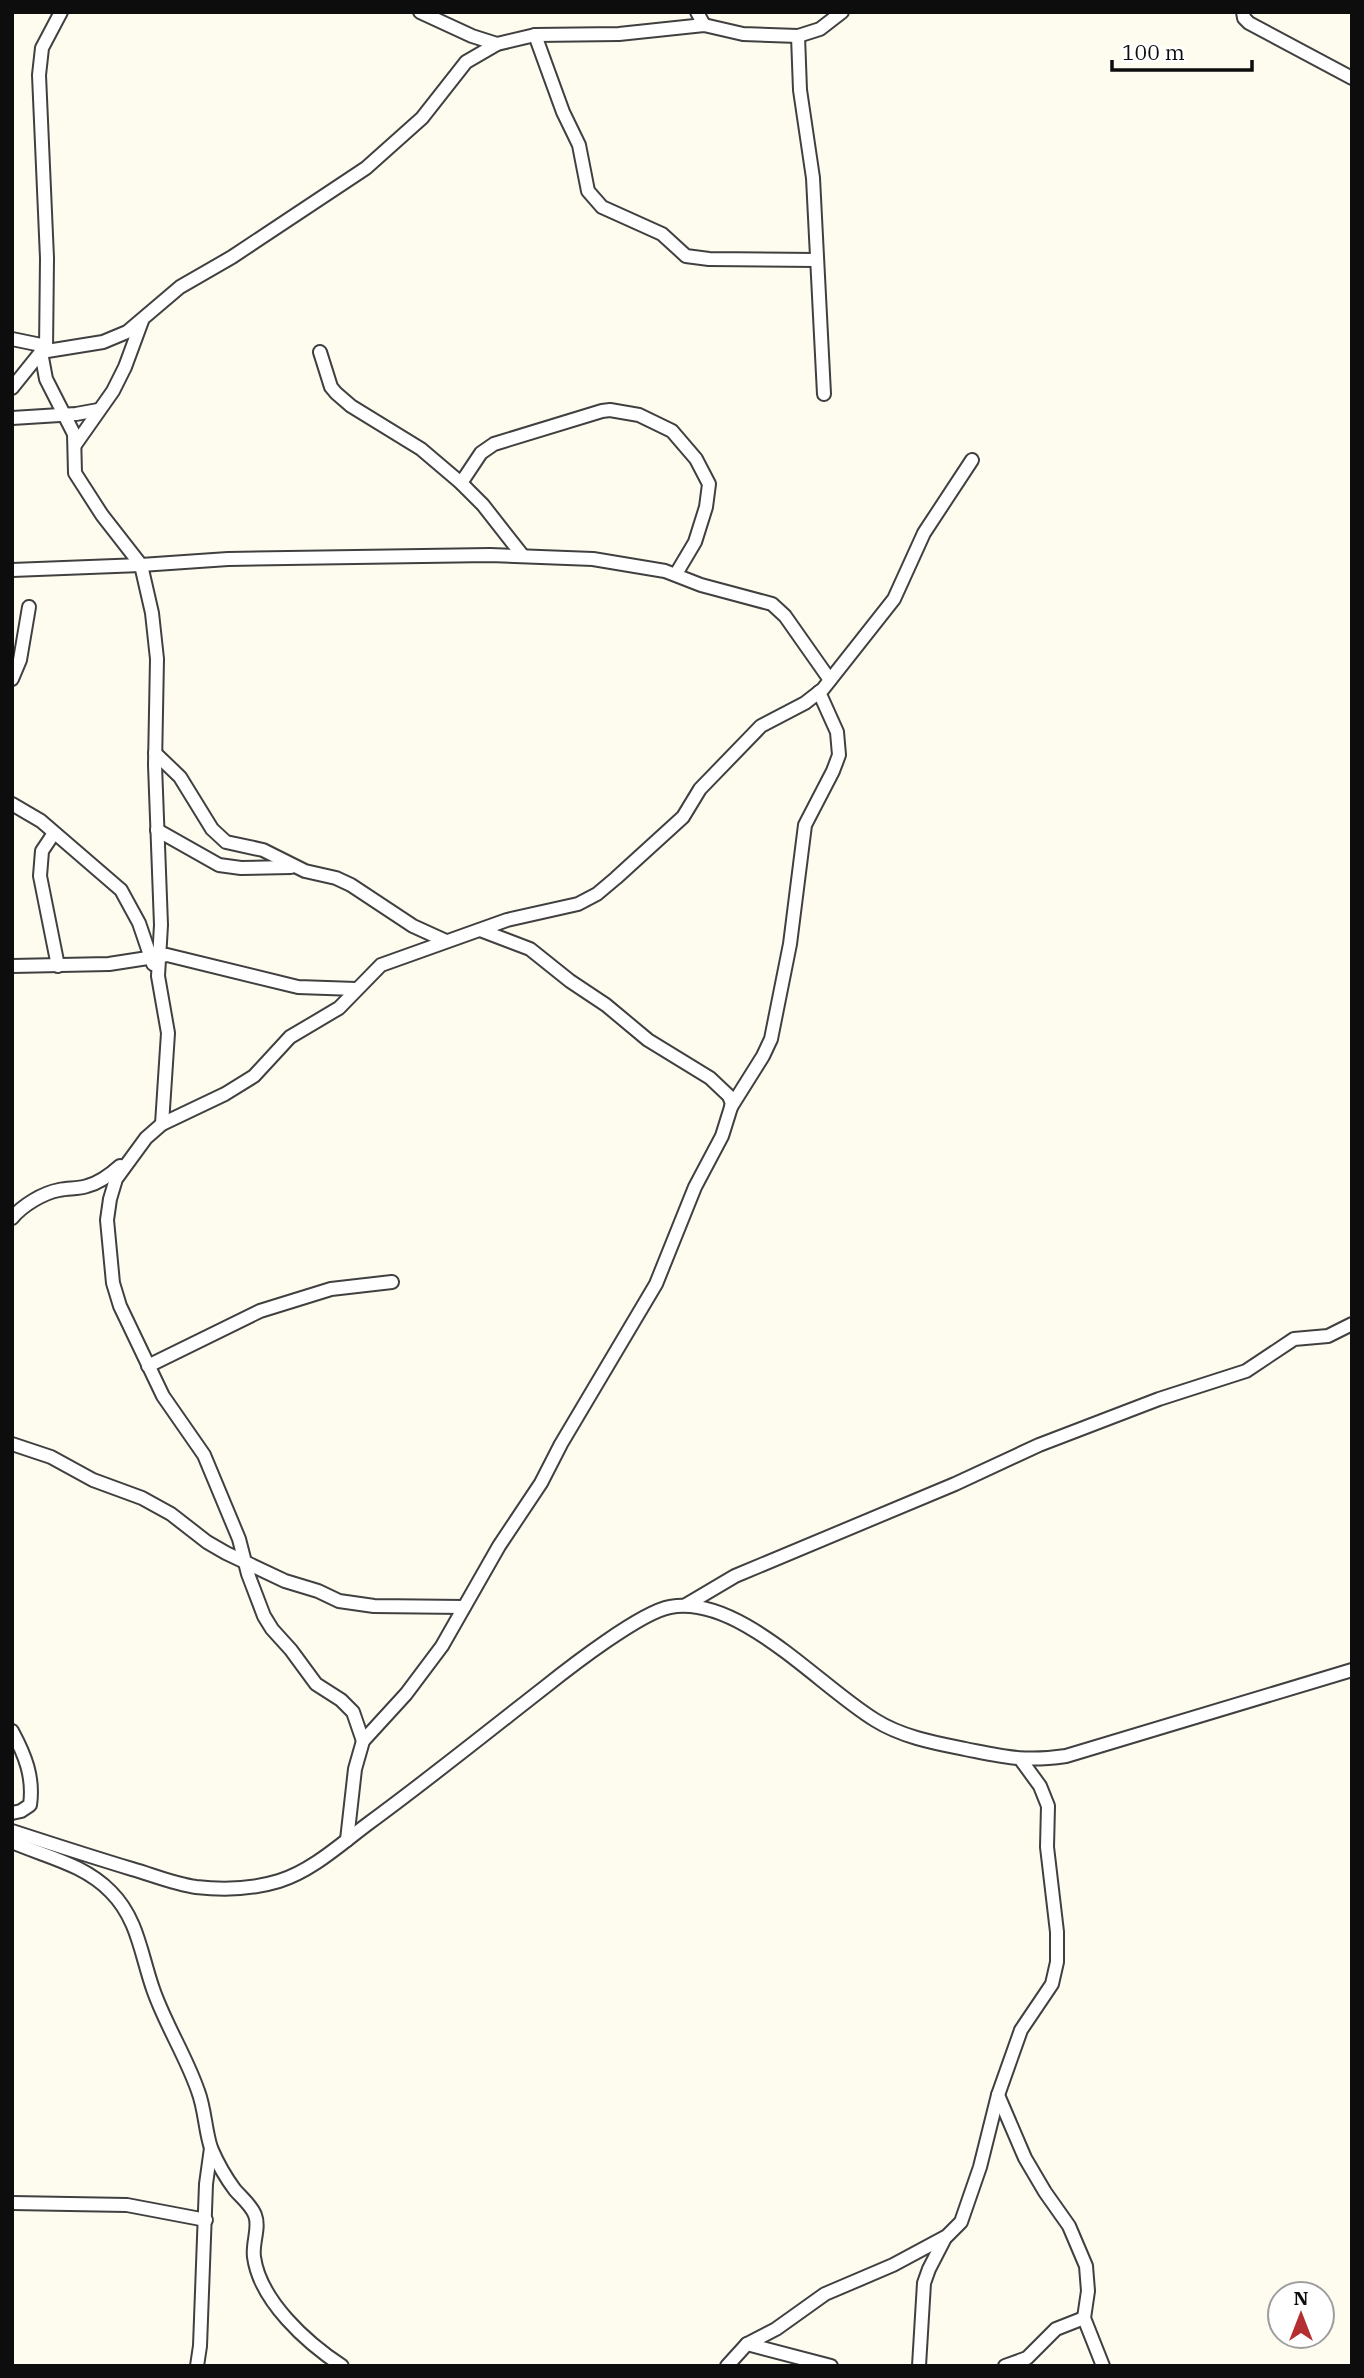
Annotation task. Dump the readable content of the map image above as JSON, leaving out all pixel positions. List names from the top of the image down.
{
  "scale_bar": "100 m",
  "north": "top"
}
